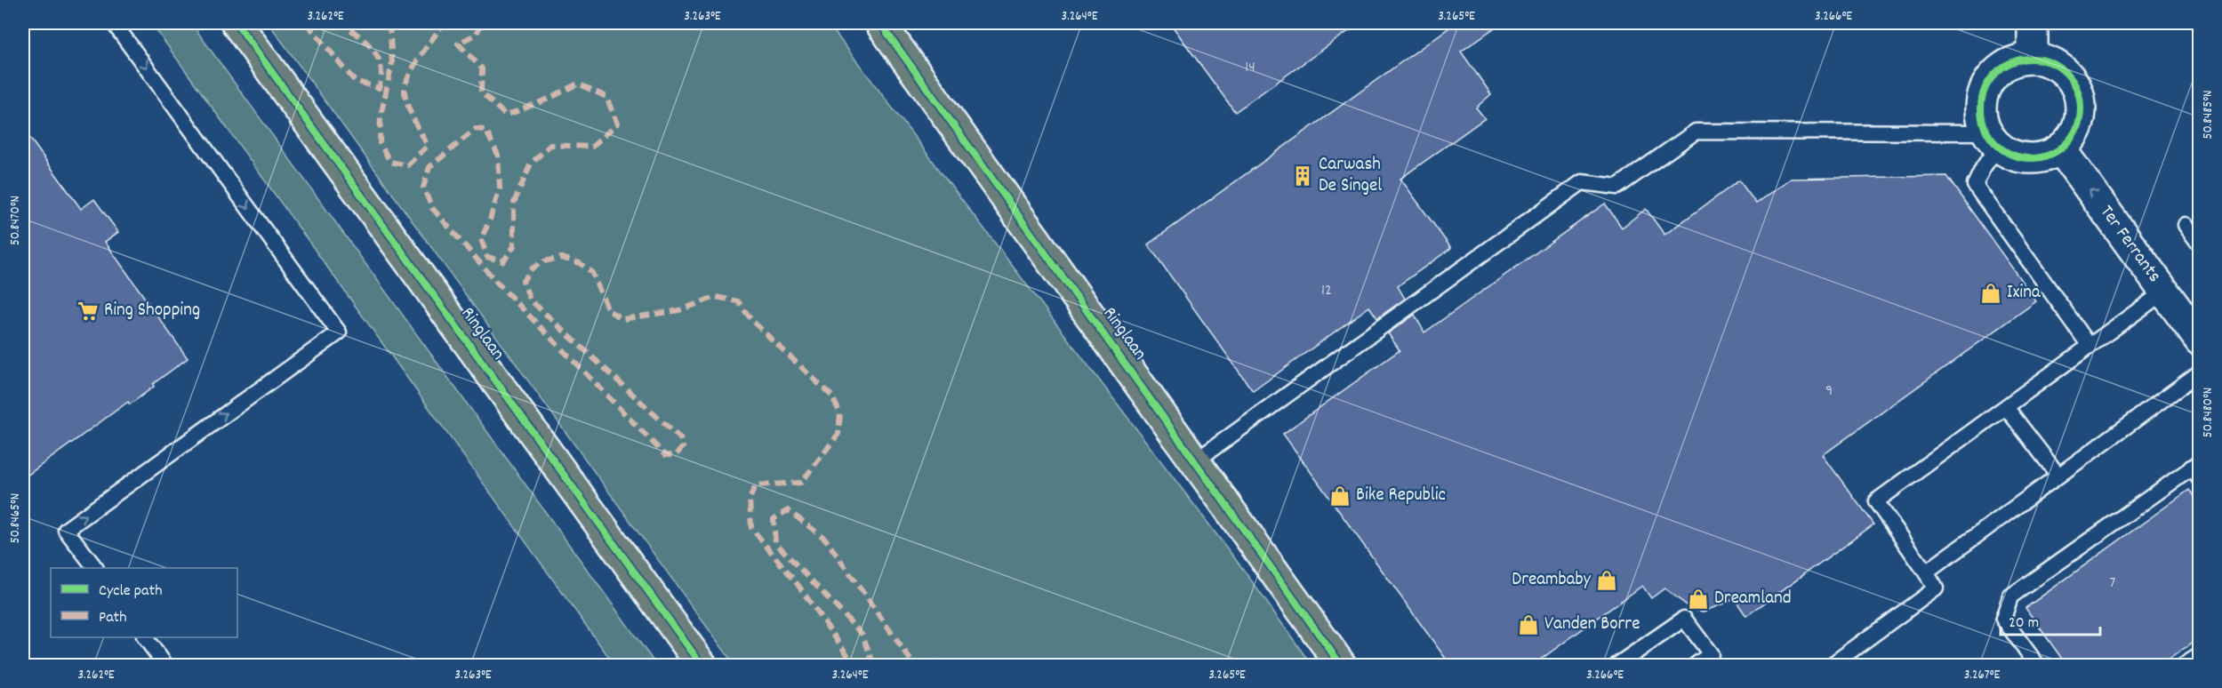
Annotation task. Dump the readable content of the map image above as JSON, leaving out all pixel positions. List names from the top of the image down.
{
  "streets": {
    "main road": ["Ringlaan"],
    "street": ["Ter Ferrants"]
  },
  "one_way": ["Ter Ferrants"],
  "places": {
    "building": ["Carwash De Singel"],
    "shop": [
      "Ixina",
      "Bike Republic",
      "Dreambaby",
      "Dreamland",
      "Vanden Borre"
    ],
    "supermarket": ["Ring Shopping"]
  },
  "house_numbers": [
    "14",
    "12",
    "9",
    "7"
  ],
  "legend": ["Cycle path", "Path"],
  "scale_bar": "20 m",
  "coordinates": [
    "3.262°E",
    "3.263°E",
    "3.264°E",
    "3.265°E",
    "3.266°E",
    "50.8485°N",
    "50.8470°N",
    "50.8480°N",
    "50.8465°N",
    "3.267°E"
  ]
}
